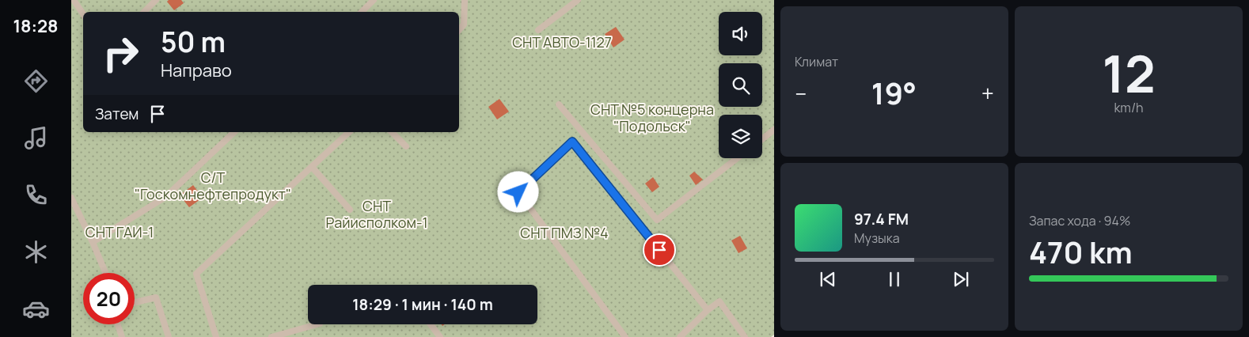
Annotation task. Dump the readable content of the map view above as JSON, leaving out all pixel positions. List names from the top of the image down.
{
  "parks": [
    "СНТ АВТО-1127",
    "СНТ №5 концерна \"Подольск\"",
    "С/Т \"Госкомнефтепродукт\"",
    "СНТ Райисполком-1",
    "СНТ ГАИ-1",
    "СНТ ПМЗ №4"
  ],
  "page": {
    "tabs": "18:28",
    "tile": [
      "Климат",
      ["12", "km/h"],
      ["Запас хода · 94%", "470 km"]
    ],
    "turn": ["50 m", "Направо"],
    "heat": ["−", "19°", "+"],
    "then": "Затем",
    "song": ["97.4 FM", "Музыка"],
    "limit": "20",
    "trip": "18:29 · 1 мин · 140 m"
  }
}
